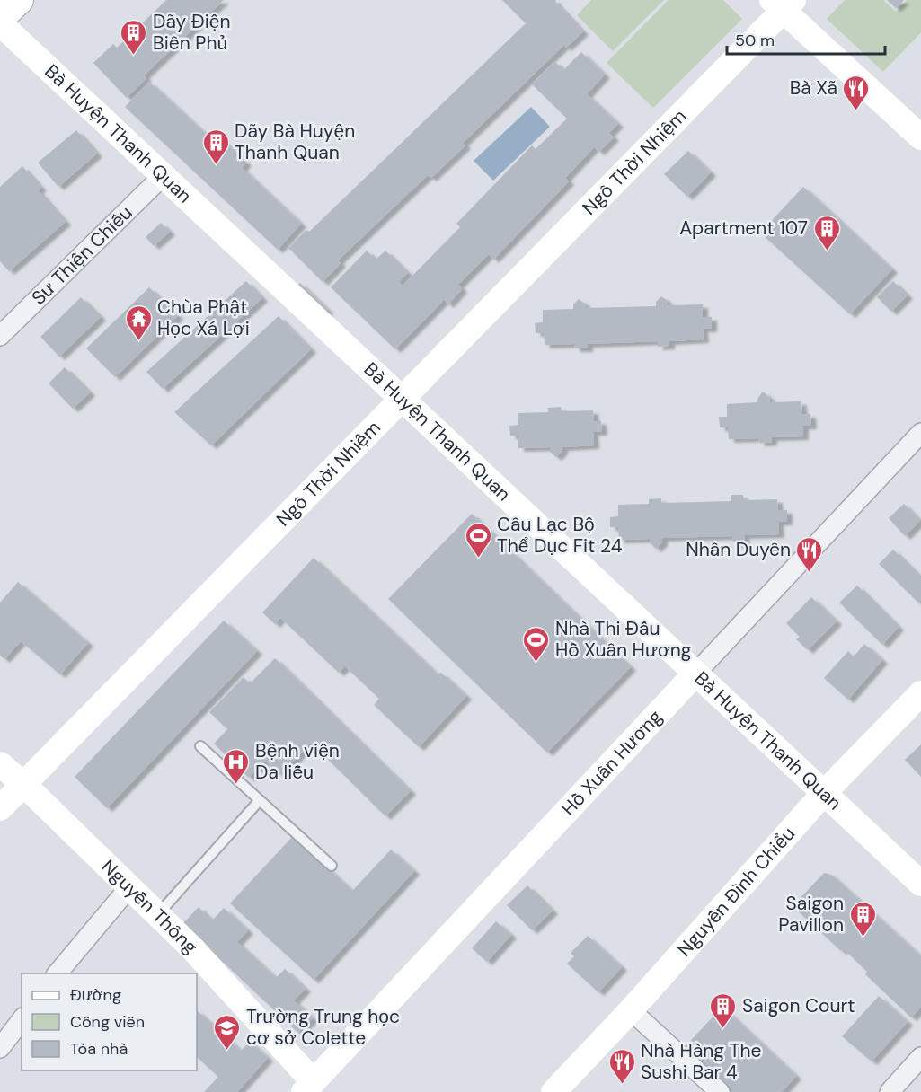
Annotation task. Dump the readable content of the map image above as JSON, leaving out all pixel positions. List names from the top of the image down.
{
  "streets": {
    "street": [
      "Bà Huyện Thanh Quan",
      "Ngô Thời Nhiệm",
      "Sư Thiện Chiếu",
      "Hồ Xuân Hương",
      "Nguyễn Đình Chiểu",
      "Nguyễn Thông"
    ]
  },
  "crossings": [
    ["Bà Huyện Thanh Quan", "Ngô Thời Nhiệm"],
    ["Bà Huyện Thanh Quan", "Sư Thiện Chiếu"],
    ["Bà Huyện Thanh Quan", "Hồ Xuân Hương"],
    ["Bà Huyện Thanh Quan", "Nguyễn Đình Chiểu"],
    ["Ngô Thời Nhiệm", "Nguyễn Thông"],
    ["Hồ Xuân Hương", "Nguyễn Thông"]
  ],
  "places": {
    "building": [
      "Dãy Điện Biên Phủ",
      "Dãy Bà Huyện Thanh Quan",
      "Apartment 107",
      "Saigon Pavillon",
      "Saigon Court"
    ],
    "restaurant": ["Bà Xã", "Nhân Duyên", "Nhà Hàng The Sushi Bar 4"],
    "temple": ["Chùa Phật Học Xá Lợi"],
    "sports": ["Câu Lạc Bộ Thể Dục Fit 24", "Nhà Thi Đấu Hồ Xuân Hương"],
    "hospital": ["Bệnh viện Da liễu"],
    "school or university": ["Trường Trung học cơ sở Colette"]
  },
  "legend": ["Đường", "Công viên", "Tòa nhà"],
  "scale_bar": "50 m"
}
